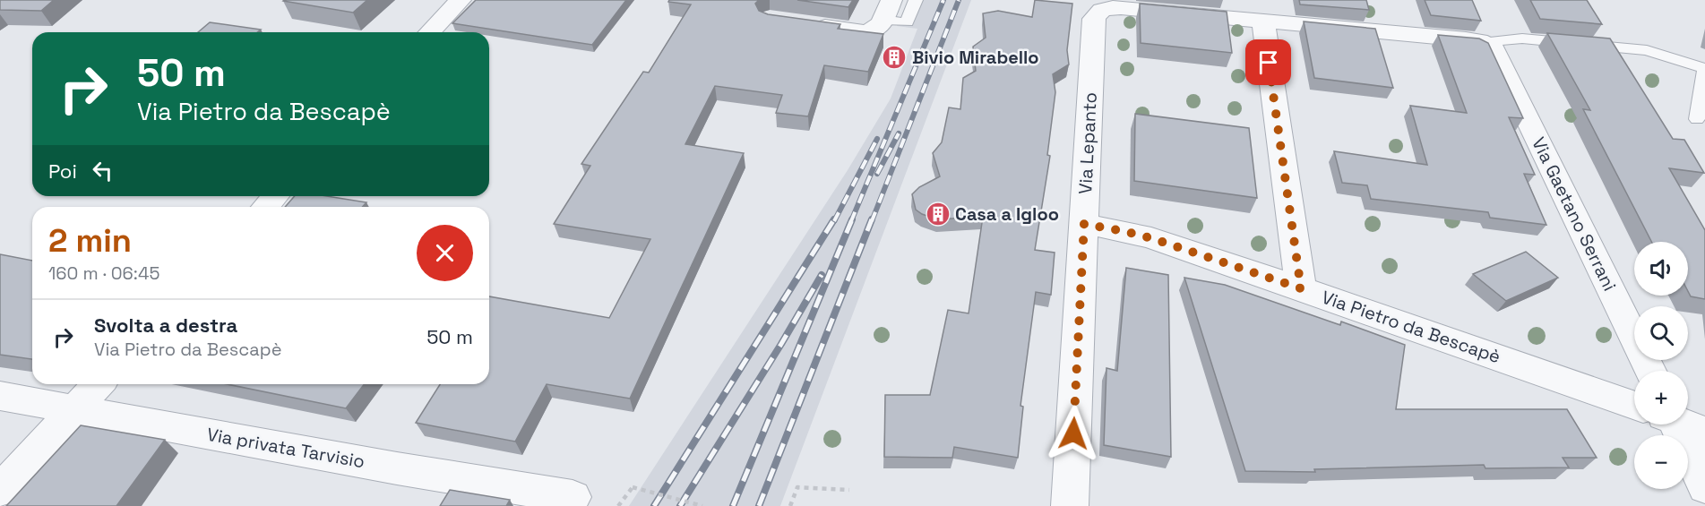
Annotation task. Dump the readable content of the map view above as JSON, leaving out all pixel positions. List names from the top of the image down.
{
  "streets": {
    "street": [
      "Via Lepanto",
      "Via Gaetano Serrani",
      "Via Pietro da Bescapè",
      "Via privata Tarvisio"
    ]
  },
  "crossings": [
    ["Via Lepanto", "Via Pietro da Bescapè"]
  ],
  "places": {
    "building": ["Bivio Mirabello", "Casa a Igloo"]
  },
  "page": {
    "turn": ["50 m", "Via Pietro da Bescapè"],
    "then": "Poi",
    "heading": ["2 min", "160 m · 06:45"],
    "map_buttons": ["+", "−"],
    "list": [
      {
        "name": "Svolta a destra",
        "note": "Via Pietro da Bescapè",
        "value": "50 m"
      }
    ]
  }
}
